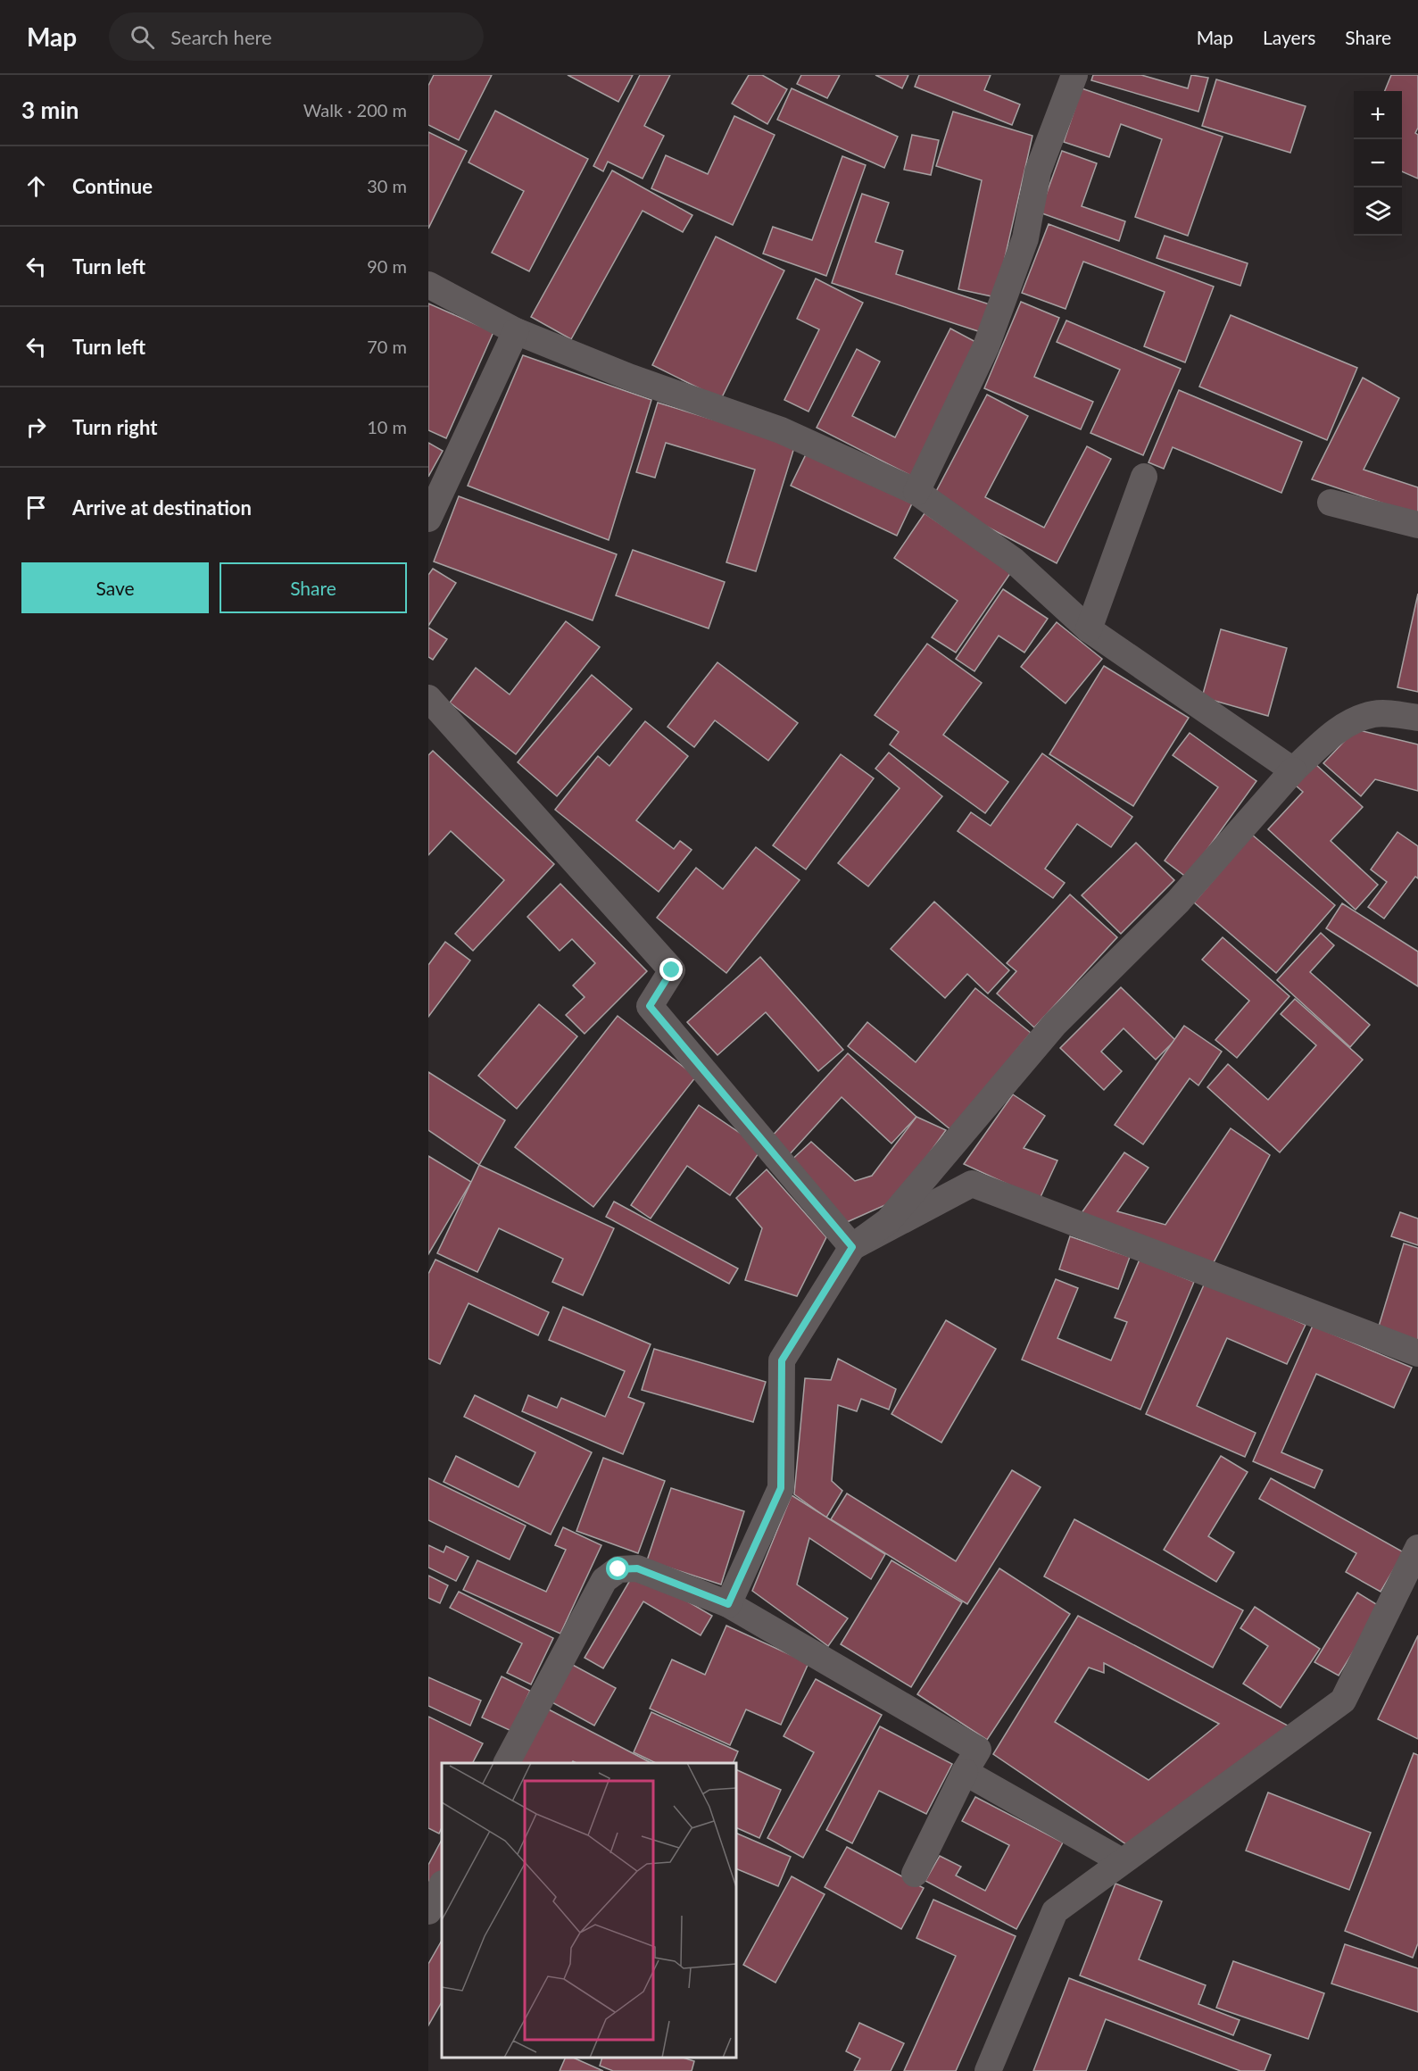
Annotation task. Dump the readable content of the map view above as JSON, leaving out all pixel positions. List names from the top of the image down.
{
  "page": {
    "header": "Map",
    "search": "Search here",
    "nav": ["Map", "Layers", "Share"],
    "heading": ["3 min", "Walk · 200 m"],
    "map_buttons": ["+", "−"],
    "list": [
      ["Continue", "30 m"],
      ["Turn left", "90 m"],
      ["Turn left", "70 m"],
      ["Turn right", "10 m"],
      "Arrive at destination"
    ],
    "buttons": ["Save", "Share"]
  }
}
